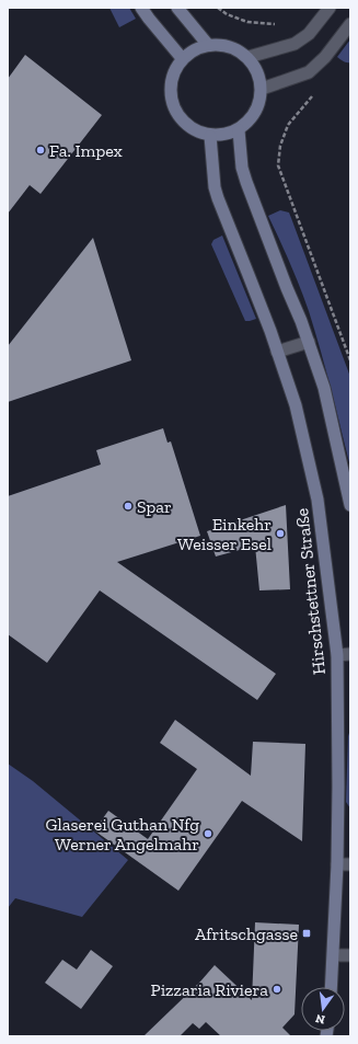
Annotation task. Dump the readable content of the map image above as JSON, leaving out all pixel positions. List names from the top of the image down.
{
  "streets": {
    "main road": ["Hirschstettner Straße"]
  },
  "places": {
    "other": [
      "Fa. Impex",
      "Spar",
      "Einkehr Weisser Esel",
      "Glaserei Guthan Nfg Werner Angelmahr",
      "Pizzaria Riviera"
    ],
    "transit": ["Afritschgasse"]
  },
  "north": "bottom"
}
